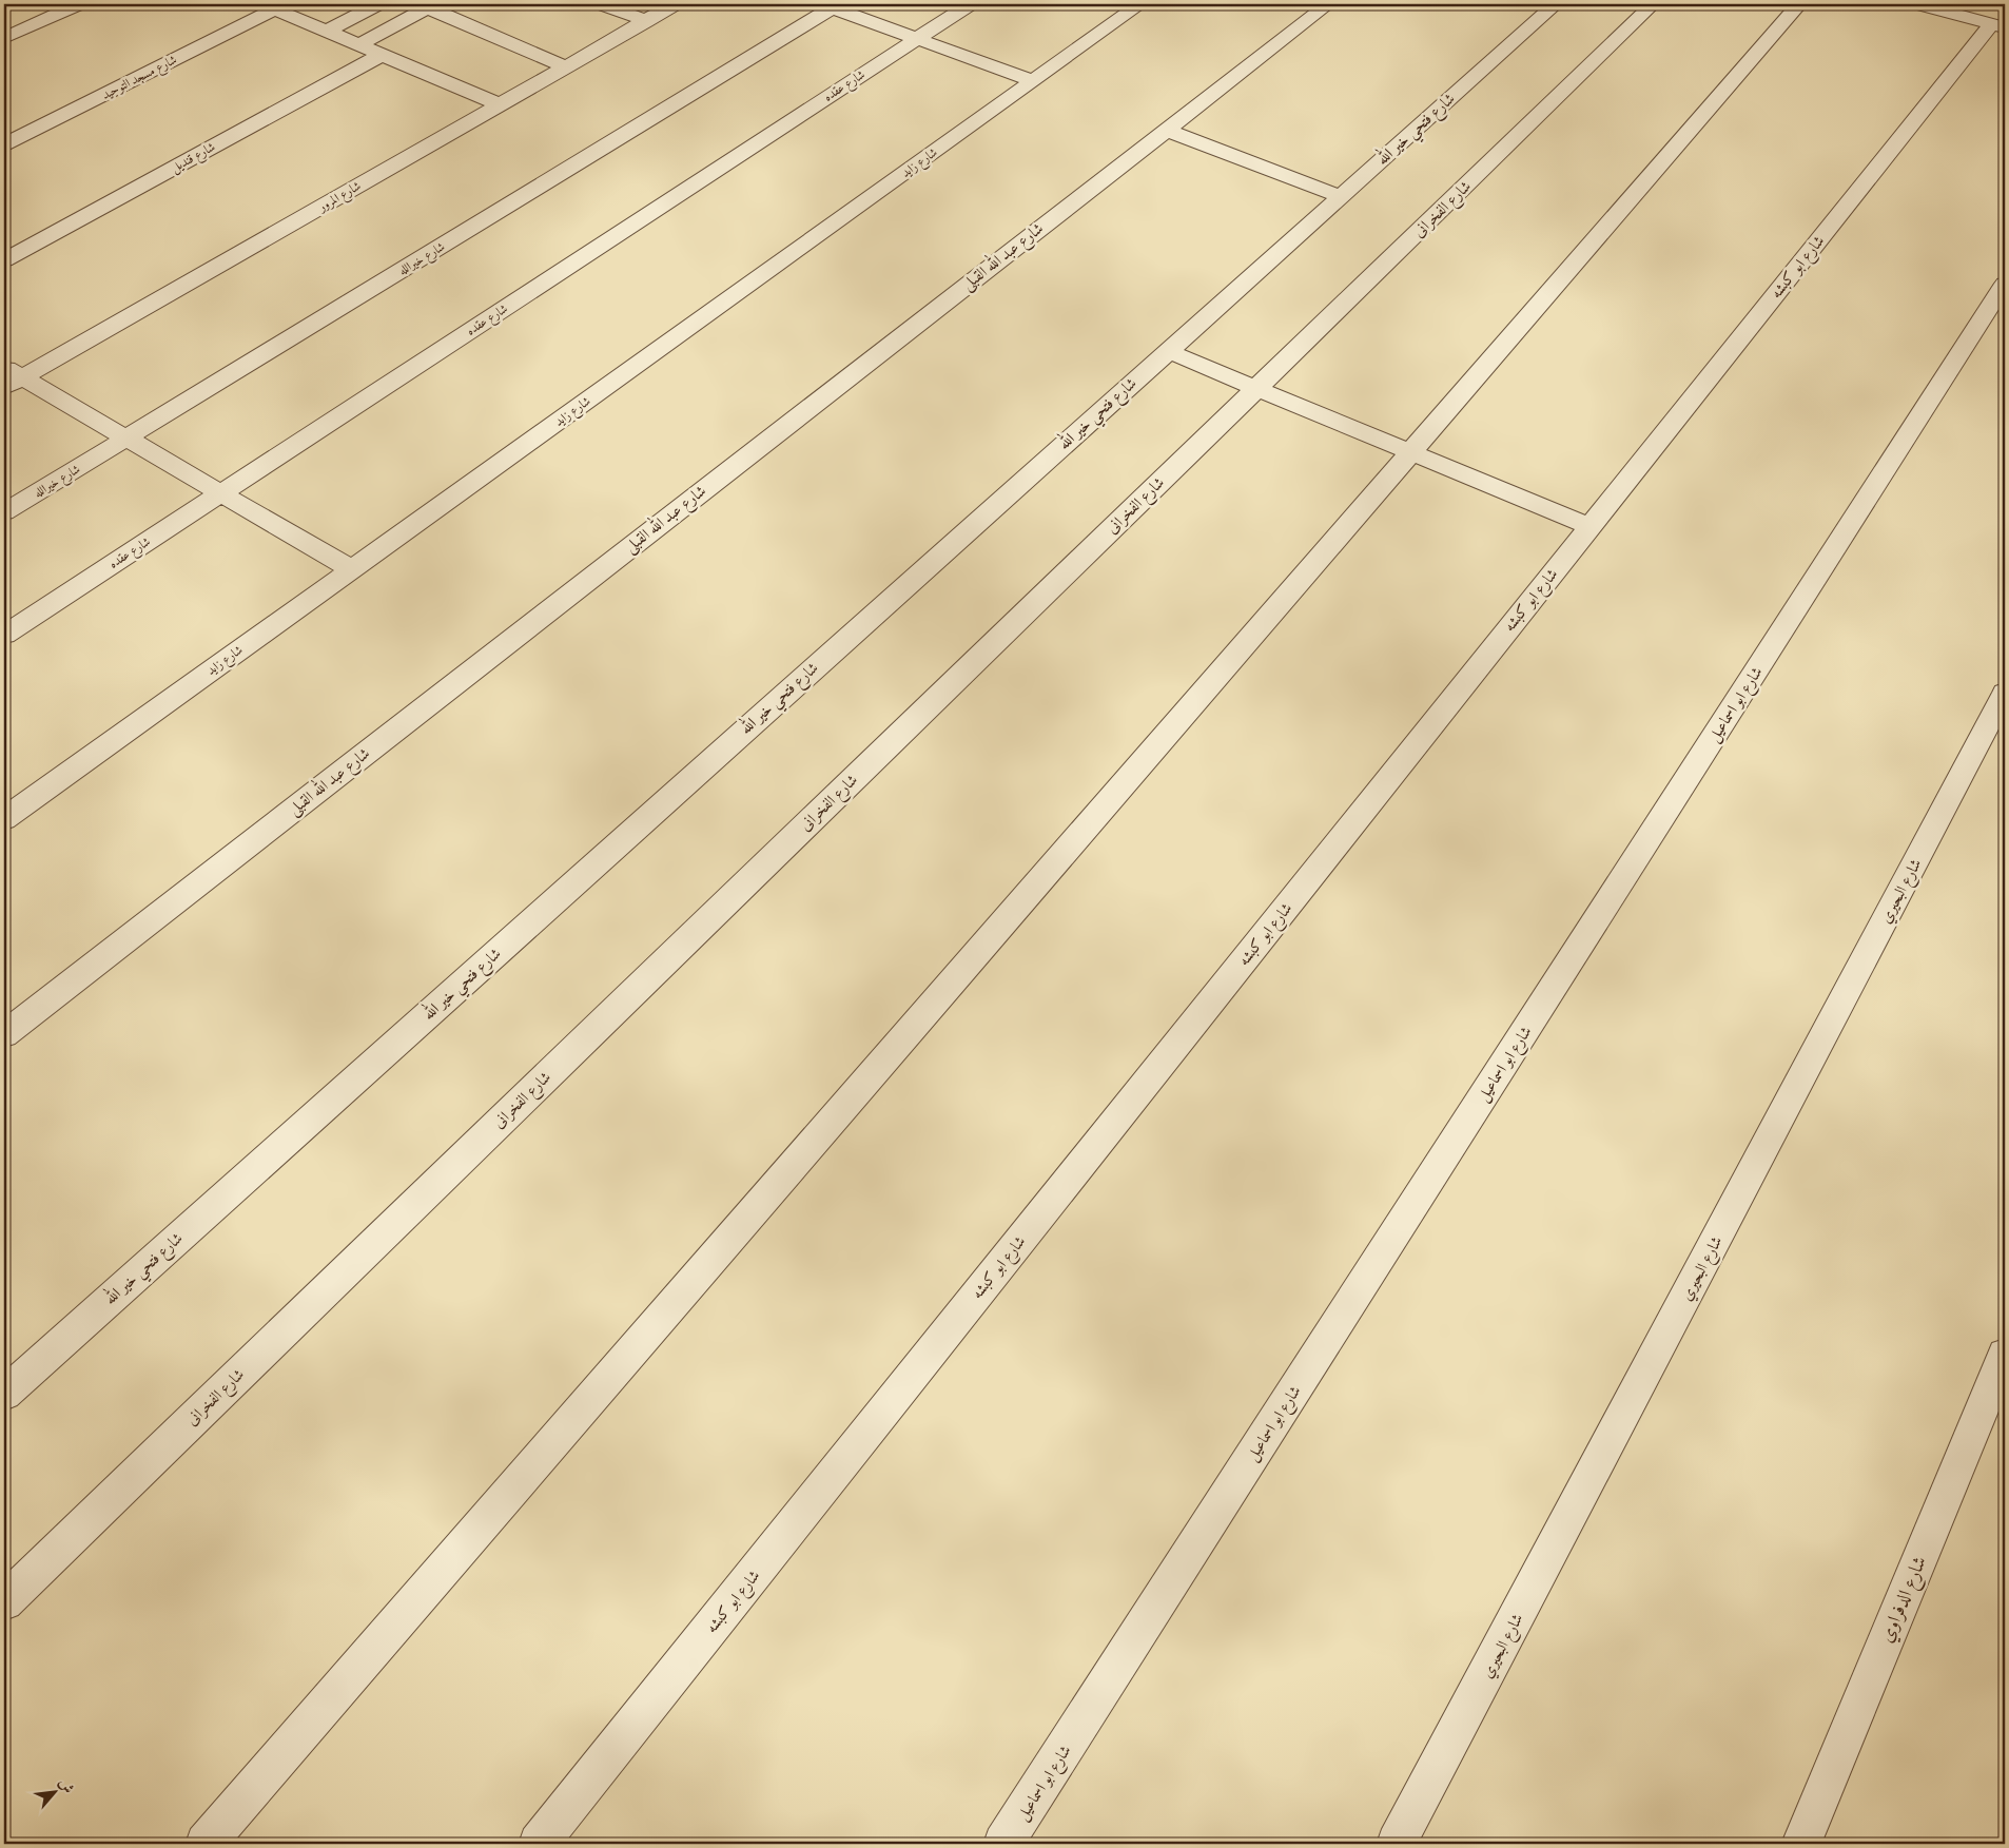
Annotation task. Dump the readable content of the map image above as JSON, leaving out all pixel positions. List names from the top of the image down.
{
  "streets": {
    "street": [
      "شارع مسجد التوحيد",
      "شارع عقده",
      "شارع فتحي خير الله",
      "شارع قنديل",
      "شارع زايد",
      "شارع المرور",
      "شارع الفخرانى",
      "شارع عبد الله القبلى",
      "شارع خيرالله",
      "شارع ابو كبشه",
      "شارع ابو اسماعيل",
      "شارع البحيري",
      "شارع الدفراوي"
    ]
  },
  "north": "top right"
}
